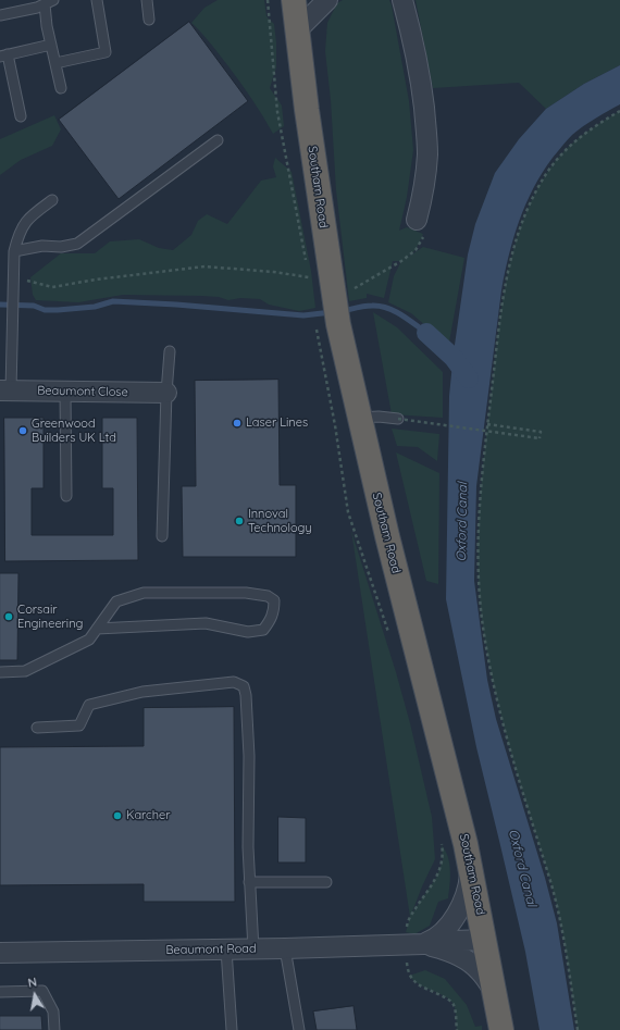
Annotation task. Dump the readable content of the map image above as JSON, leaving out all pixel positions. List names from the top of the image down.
{
  "streets": {
    "highway": ["Southam Road"],
    "street": ["Beaumont Close", "Beaumont Road"]
  },
  "crossings": [
    ["Southam Road", "Beaumont Road"]
  ],
  "water": ["Oxford Canal"],
  "places": [
    "Laser Lines",
    "Greenwood Builders UK Ltd",
    "Innoval Technology",
    "Corsair Engineering",
    "Karcher"
  ],
  "north": "top"
}
